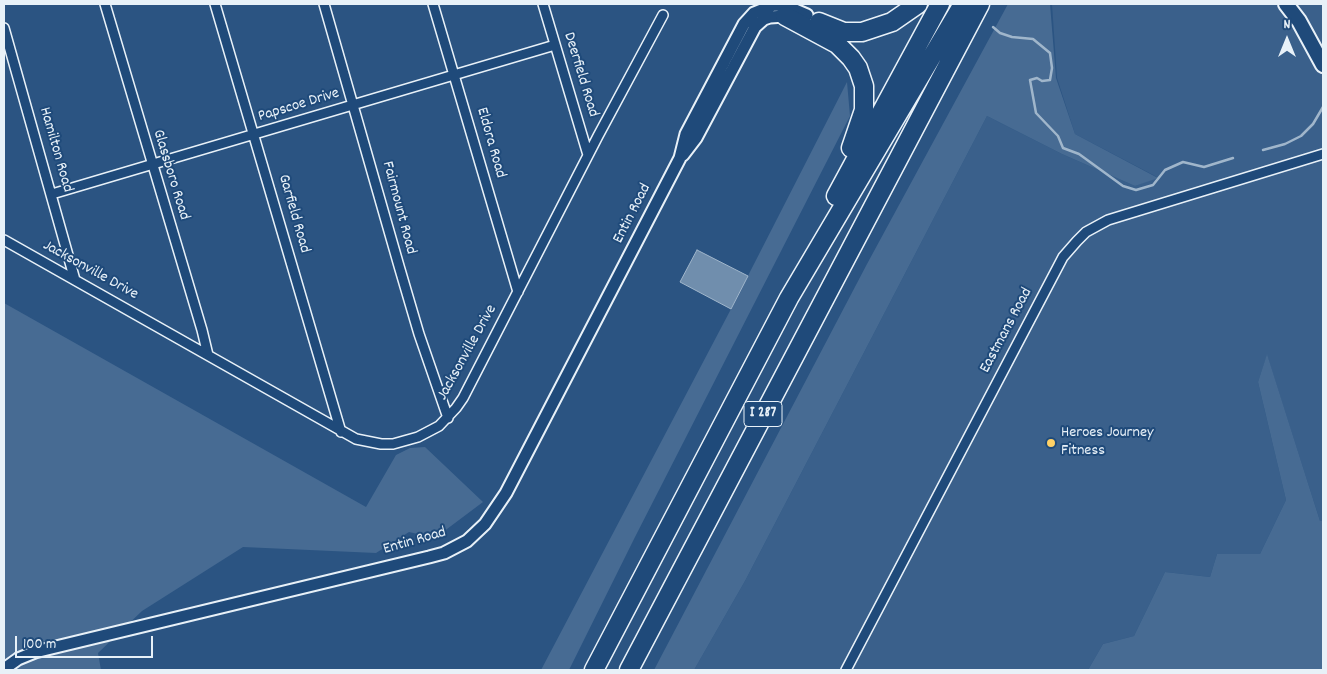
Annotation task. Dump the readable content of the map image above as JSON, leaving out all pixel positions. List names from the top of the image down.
{
  "streets": {
    "highway": ["I 287"],
    "street": [
      "Deerfield Road",
      "Papscoe Drive",
      "Eldora Road",
      "Hamilton Road",
      "Glassboro Road",
      "Fairmount Road",
      "Garfield Road",
      "Entin Road",
      "Jacksonville Drive",
      "Eastmans Road"
    ]
  },
  "crossings": [
    ["Deerfield Road", "Papscoe Drive"],
    ["Deerfield Road", "Jacksonville Drive"],
    ["Papscoe Drive", "Eldora Road"],
    ["Papscoe Drive", "Hamilton Road"],
    ["Papscoe Drive", "Glassboro Road"],
    ["Papscoe Drive", "Fairmount Road"],
    ["Papscoe Drive", "Garfield Road"],
    ["Eldora Road", "Jacksonville Drive"],
    ["Hamilton Road", "Jacksonville Drive"],
    ["Glassboro Road", "Jacksonville Drive"],
    ["Fairmount Road", "Jacksonville Drive"],
    ["Garfield Road", "Jacksonville Drive"]
  ],
  "places": ["Heroes Journey Fitness"],
  "scale_bar": "100 m",
  "north": "top"
}
